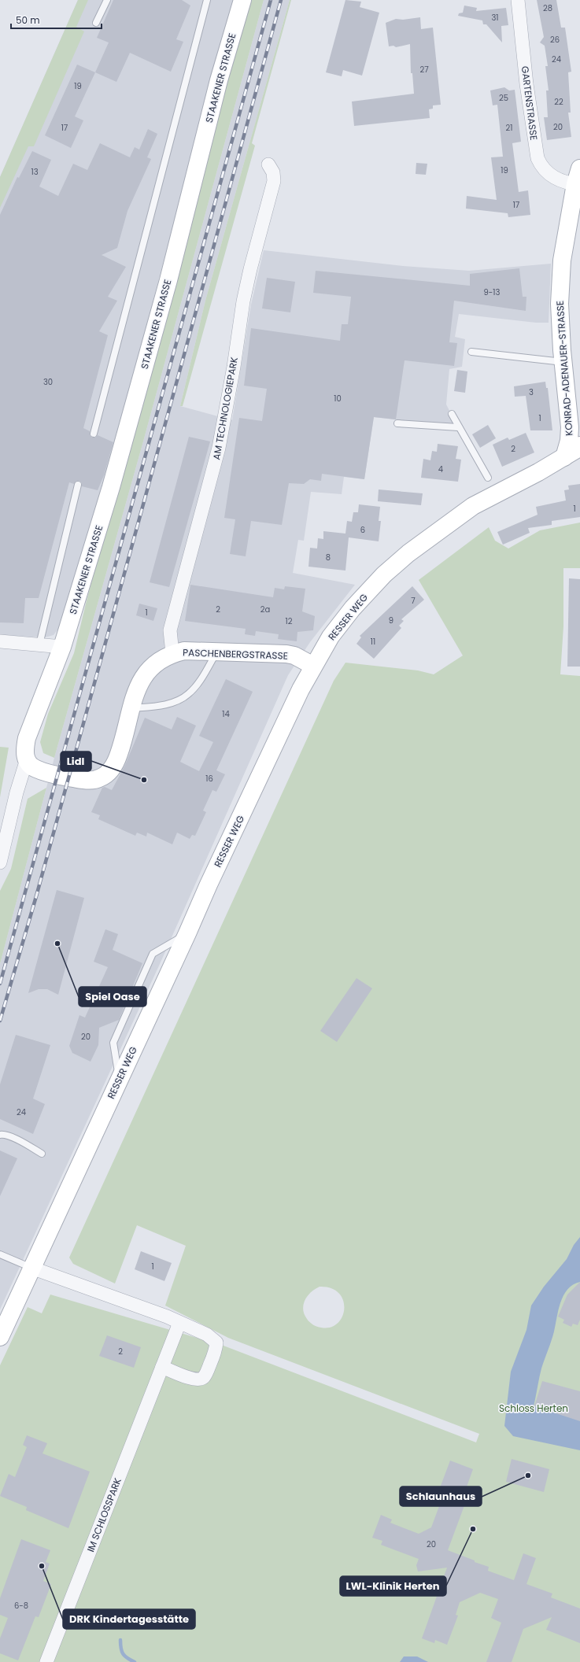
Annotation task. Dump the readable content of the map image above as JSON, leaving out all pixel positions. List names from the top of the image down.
{
  "streets": {
    "main road": [
      "STAAKENER STRASSE",
      "KONRAD-ADENAUER-STRASSE",
      "RESSER WEG",
      "PASCHENBERGSTRASSE"
    ],
    "street": ["GARTENSTRASSE", "AM TECHNOLOGIEPARK", "IM SCHLOSSPARK"]
  },
  "crossings": [
    ["GARTENSTRASSE", "KONRAD-ADENAUER-STRASSE"],
    ["KONRAD-ADENAUER-STRASSE", "RESSER WEG"],
    ["AM TECHNOLOGIEPARK", "PASCHENBERGSTRASSE"],
    ["RESSER WEG", "PASCHENBERGSTRASSE"]
  ],
  "parks": ["Schloss Herten"],
  "places": [
    "Lidl",
    "Spiel Oase",
    "Schlaunhaus",
    "LWL-Klinik Herten",
    "DRK Kindertagesstätte"
  ],
  "house_numbers": [
    "28",
    "31",
    "26",
    "24",
    "27",
    "19",
    "25",
    "22",
    "20",
    "17",
    "21",
    "19",
    "13",
    "17",
    "9-13",
    "30",
    "3",
    "10",
    "1",
    "2",
    "4",
    "1",
    "6",
    "8",
    "7",
    "2",
    "2a",
    "1",
    "9",
    "12",
    "11",
    "14",
    "16",
    "20",
    "24",
    "1",
    "2",
    "20",
    "6-8"
  ],
  "scale_bar": "50 m"
}
